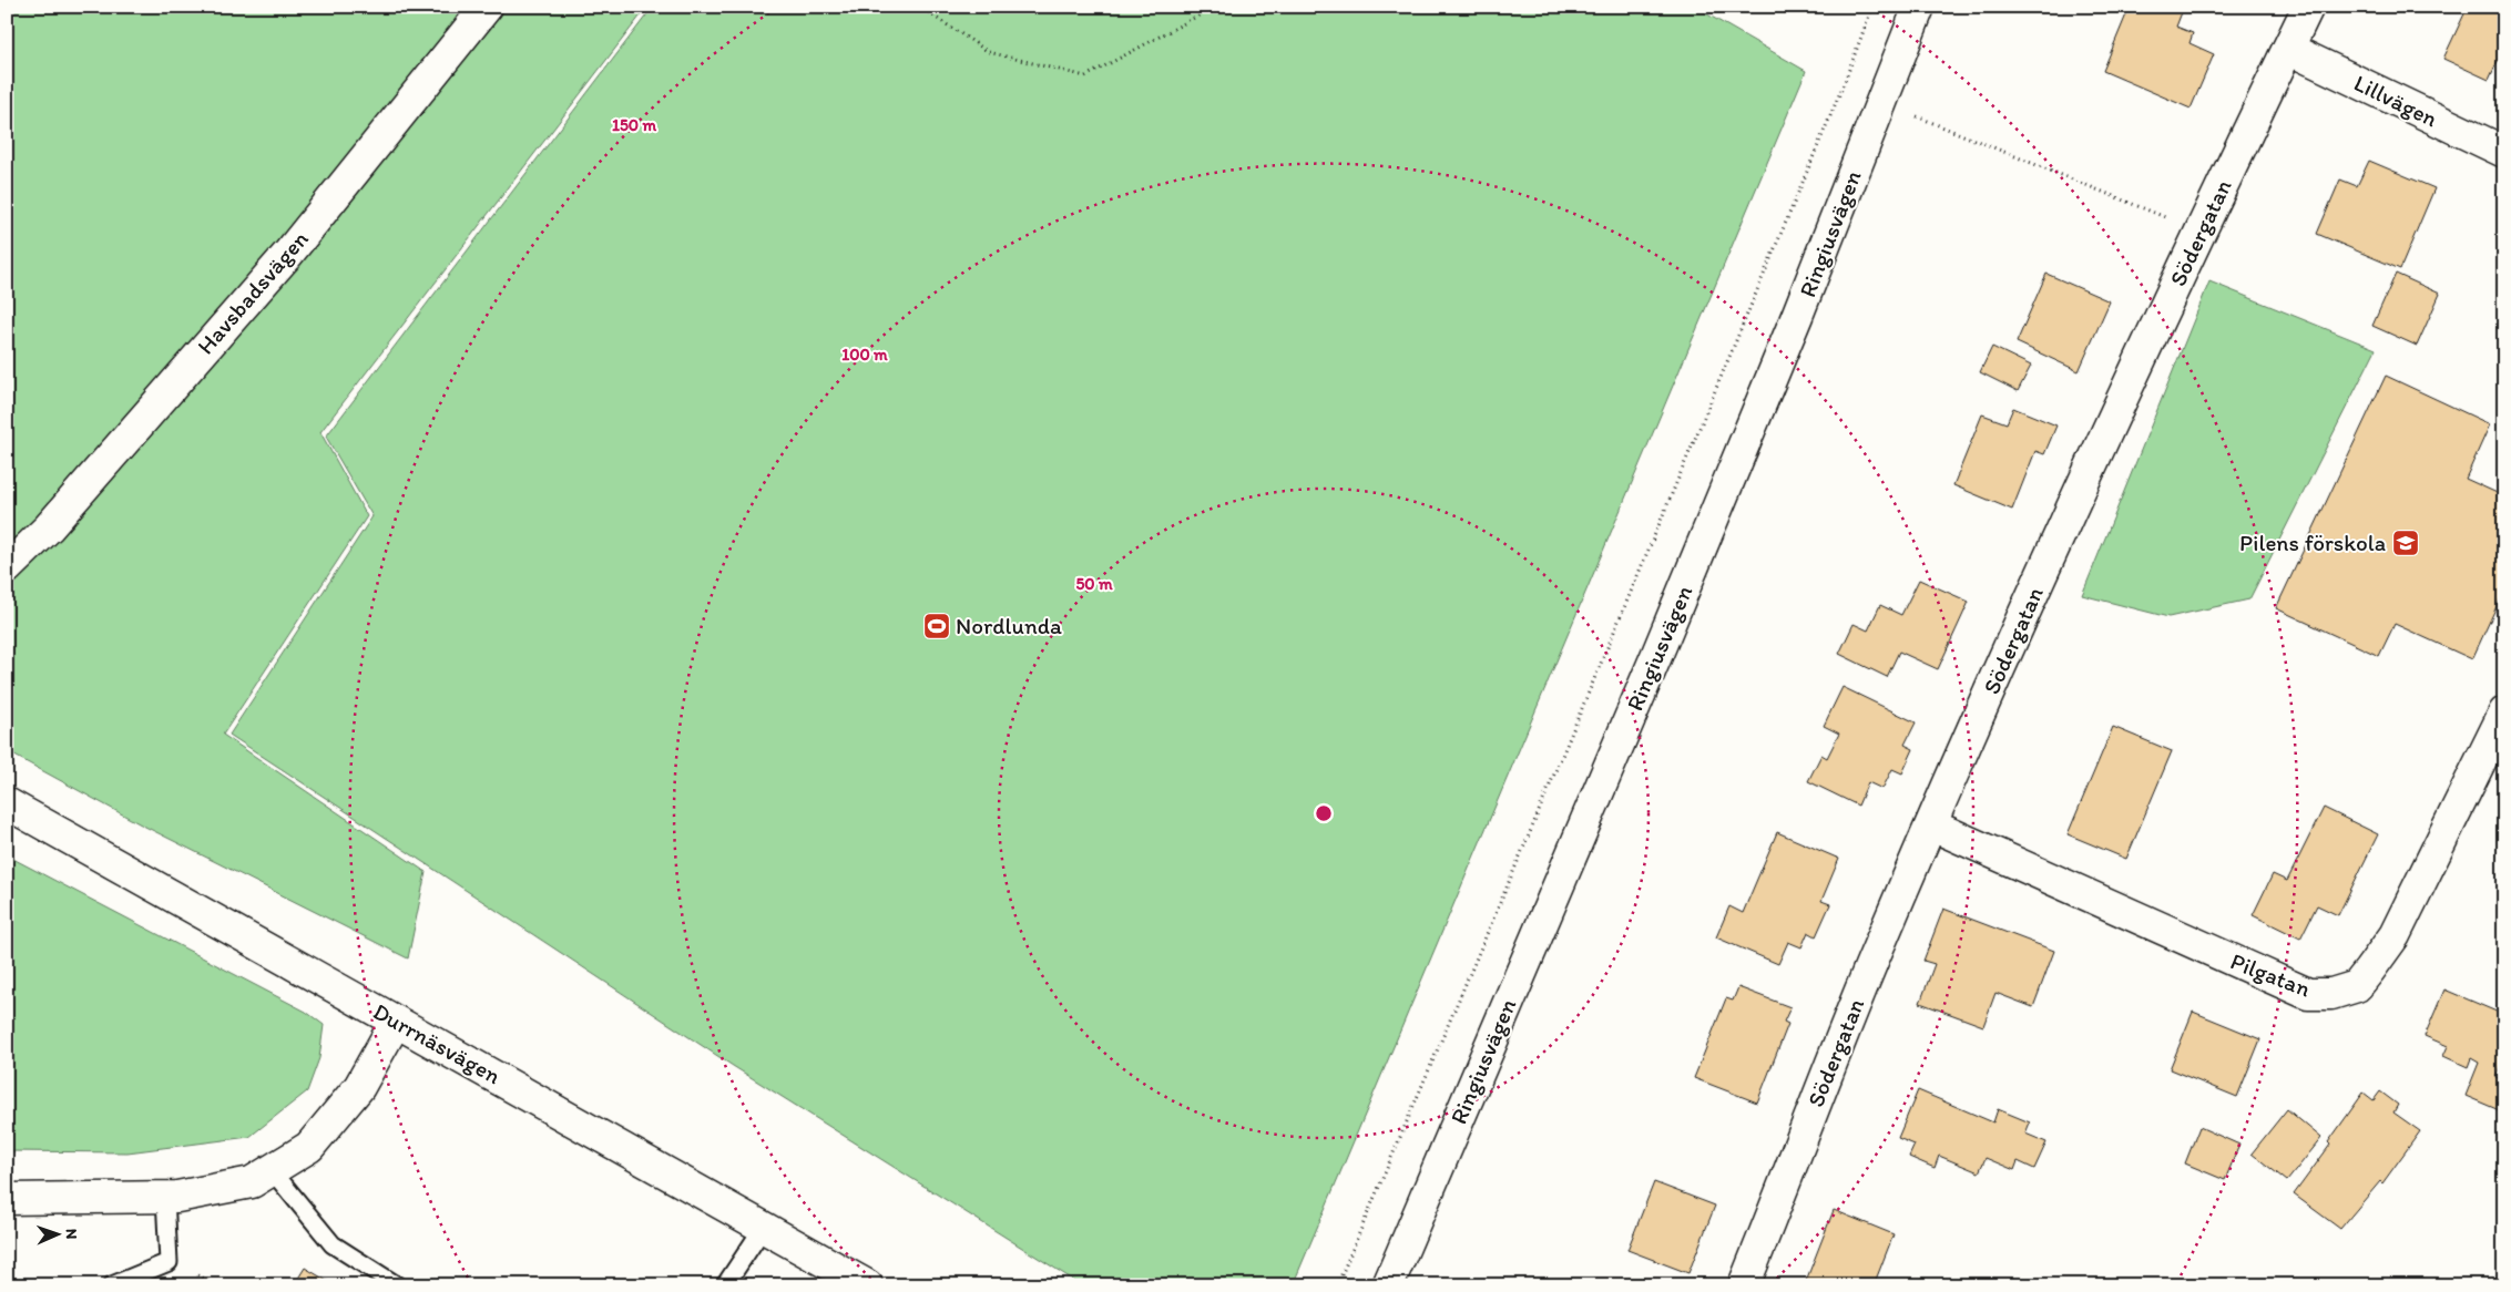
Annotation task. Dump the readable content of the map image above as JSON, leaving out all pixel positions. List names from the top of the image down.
{
  "streets": {
    "street": [
      "Lillvägen",
      "Södergatan",
      "Ringiusvägen",
      "Havsbadsvägen",
      "Pilgatan",
      "Durrnäsvägen"
    ]
  },
  "crossings": [
    ["Lillvägen", "Södergatan"],
    ["Södergatan", "Pilgatan"]
  ],
  "places": {
    "school or university": ["Pilens förskola"],
    "sports": ["Nordlunda"]
  },
  "north": "right",
  "rings": ["150 m", "100 m", "50 m"]
}
